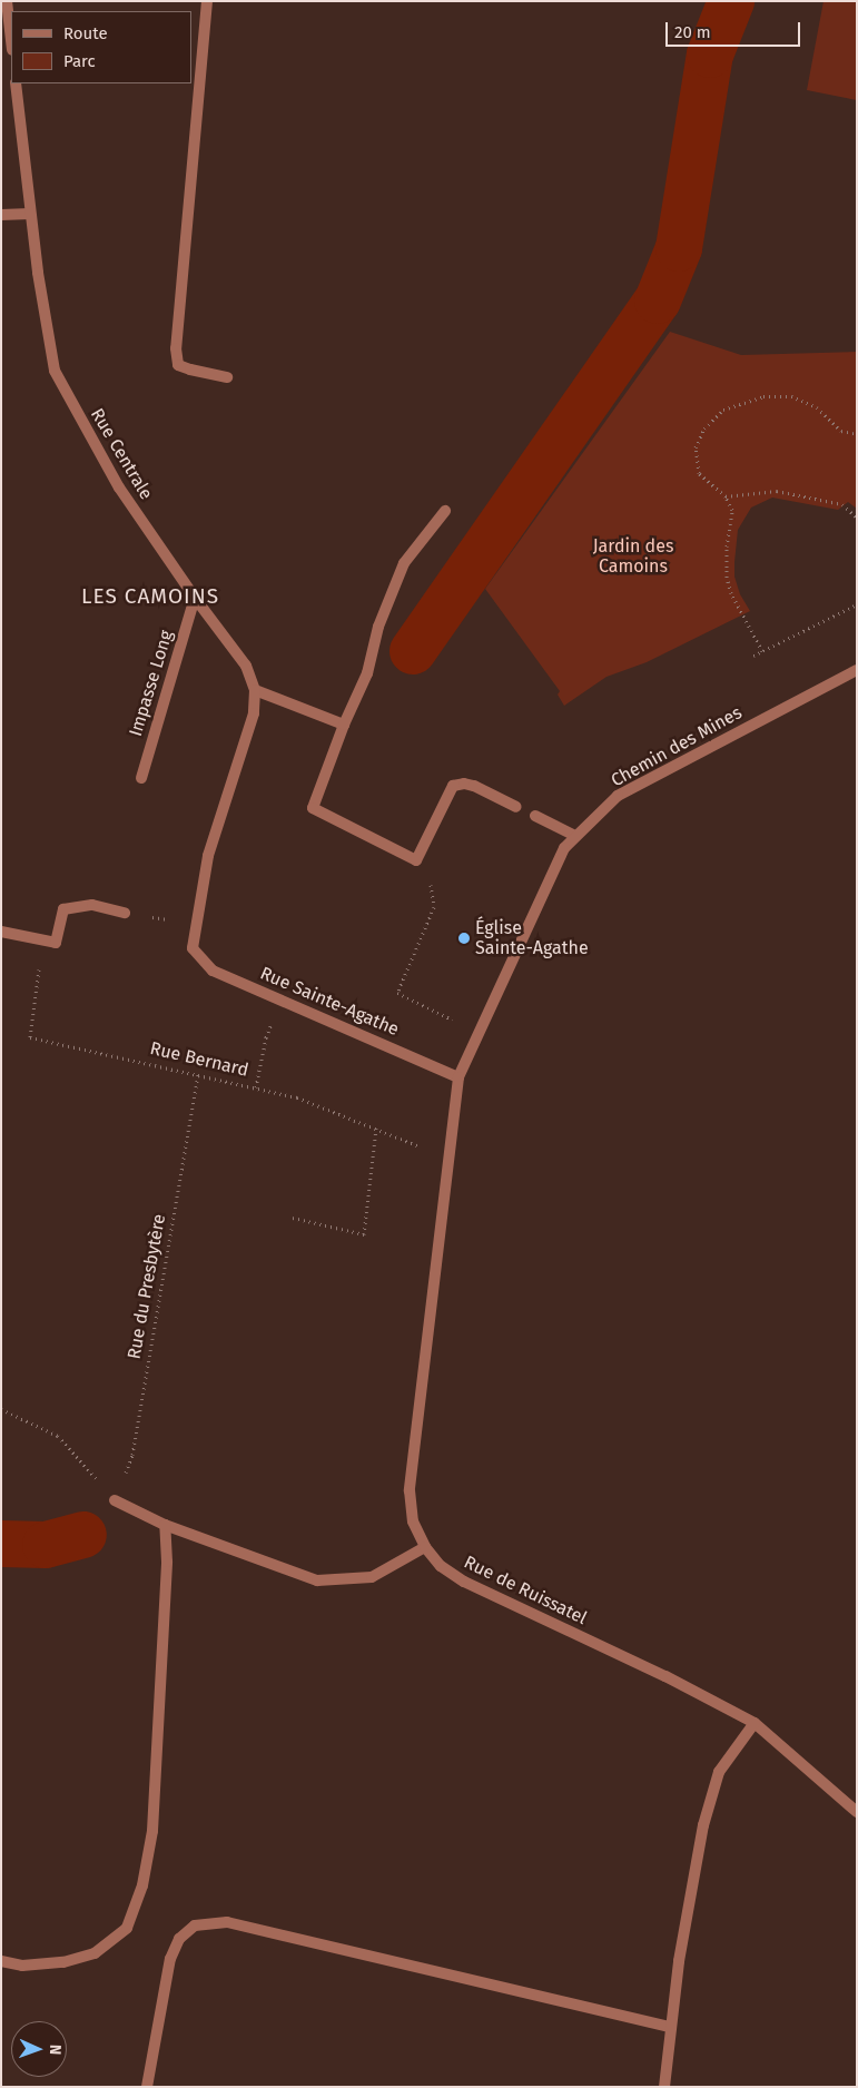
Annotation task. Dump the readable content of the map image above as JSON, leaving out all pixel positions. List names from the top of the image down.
{
  "streets": {
    "street": [
      "Rue Centrale",
      "Impasse Long",
      "Chemin des Mines",
      "Rue Sainte-Agathe",
      "Rue de Ruissatel"
    ],
    "path": ["Rue Bernard", "Rue du Presbytère"]
  },
  "crossings": [
    ["Rue Centrale", "Impasse Long"],
    ["Chemin des Mines", "Rue Sainte-Agathe"],
    ["Chemin des Mines", "Rue de Ruissatel"],
    ["Rue Sainte-Agathe", "Rue de Ruissatel"],
    ["Rue Bernard", "Rue du Presbytère"],
    ["Rue Bernard", "Rue de Ruissatel"]
  ],
  "districts": ["LES CAMOINS"],
  "parks": ["Jardin des Camoins"],
  "places": ["Église Sainte-Agathe"],
  "legend": ["Route", "Parc"],
  "scale_bar": "20 m",
  "north": "right"
}
